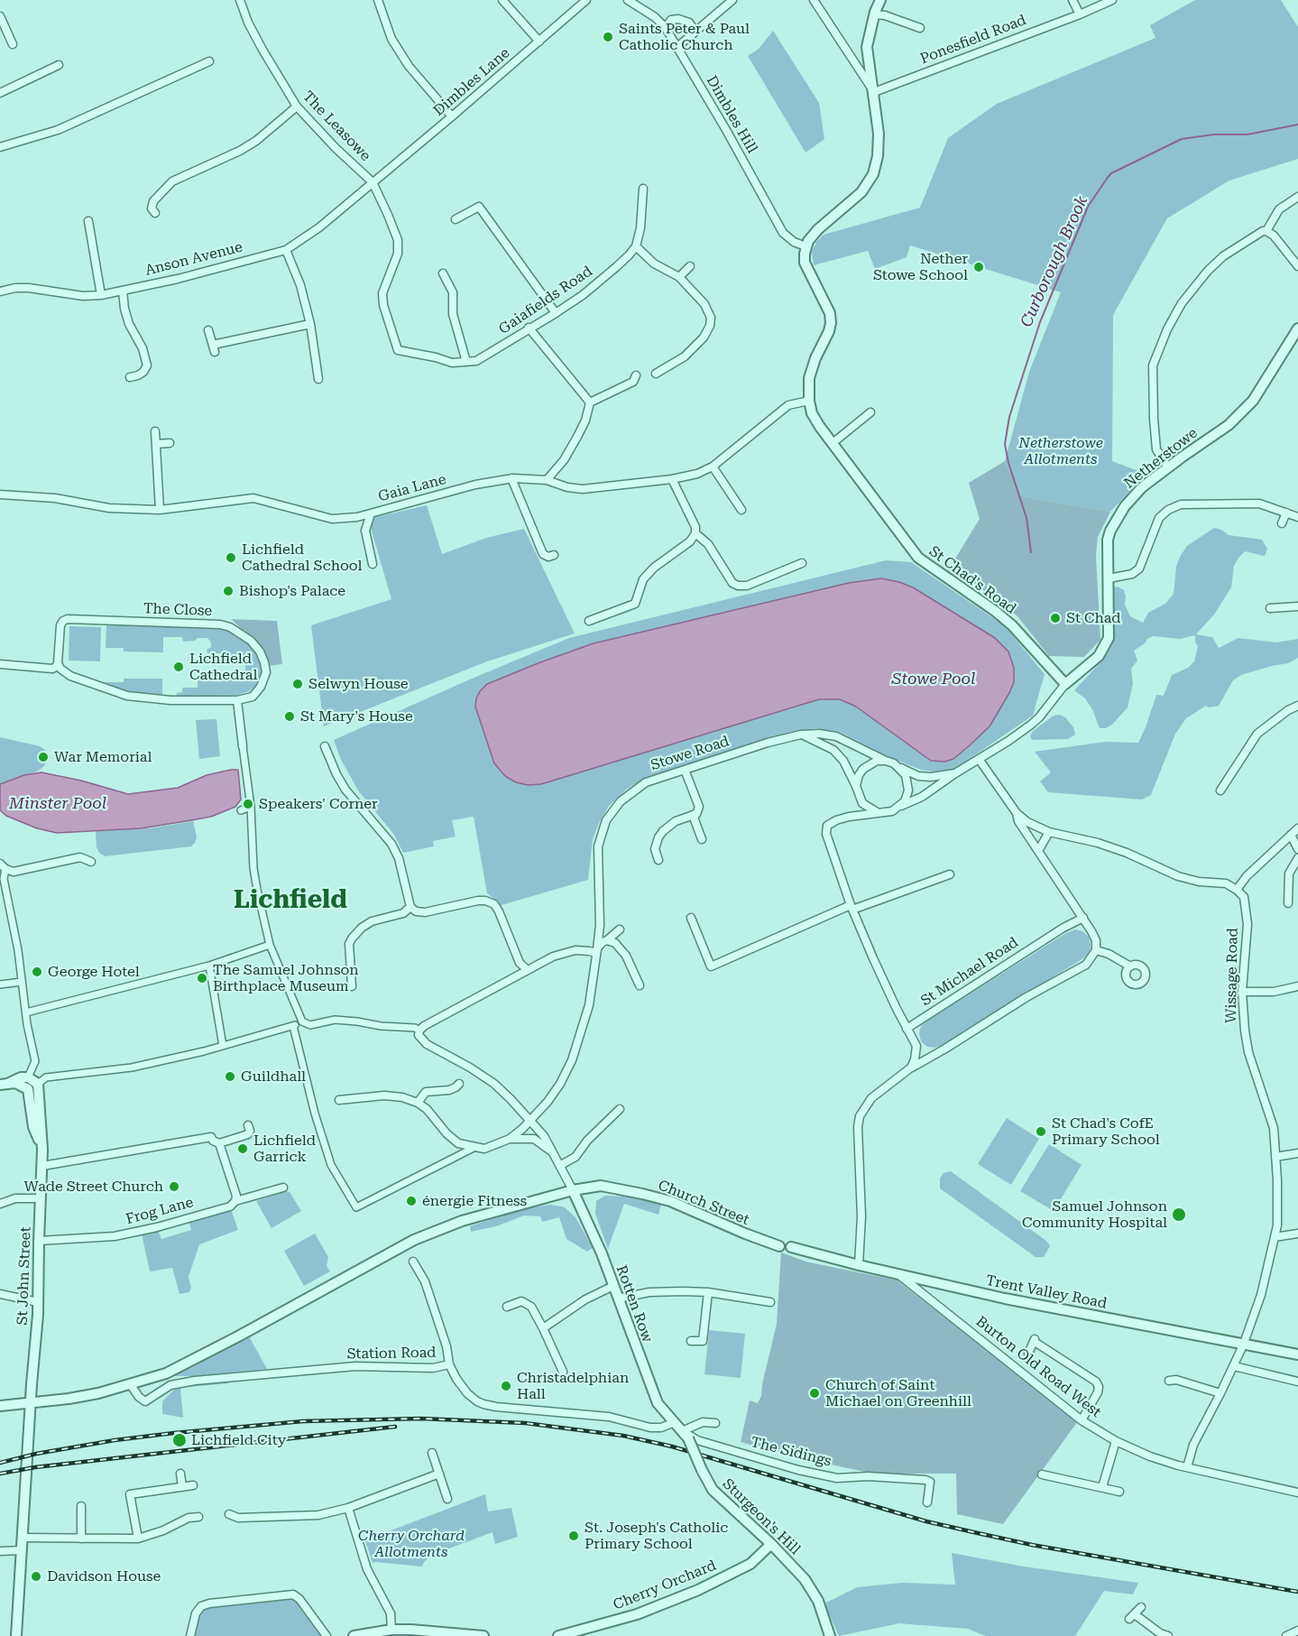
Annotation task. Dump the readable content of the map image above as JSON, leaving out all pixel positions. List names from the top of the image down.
{
  "streets": {
    "street": [
      "Ponesfield Road",
      "Dimbles Lane",
      "Dimbles Hill",
      "The Leasowe",
      "Anson Avenue",
      "Gaiafields Road",
      "Netherstowe",
      "Gaia Lane",
      "St Chad's Road",
      "The Close",
      "Stowe Road",
      "St Michael Road",
      "Wissage Road",
      "Church Street",
      "Frog Lane",
      "St John Street",
      "Trent Valley Road",
      "Rotten Row",
      "Station Road",
      "Burton Old Road West",
      "The Sidings",
      "Sturgeon's Hill",
      "Cherry Orchard"
    ]
  },
  "crossings": [
    ["Dimbles Lane", "The Leasowe"],
    ["Dimbles Lane", "Anson Avenue"],
    ["Dimbles Lane", "Gaiafields Road"],
    ["The Leasowe", "Anson Avenue"],
    ["The Leasowe", "Gaiafields Road"],
    ["Anson Avenue", "Gaiafields Road"],
    ["Netherstowe", "St Chad's Road"],
    ["Gaia Lane", "St Chad's Road"],
    ["Wissage Road", "Trent Valley Road"],
    ["Wissage Road", "Burton Old Road West"],
    ["Church Street", "St John Street"],
    ["Church Street", "Trent Valley Road"],
    ["Church Street", "Rotten Row"],
    ["Church Street", "Station Road"],
    ["Frog Lane", "St John Street"],
    ["Trent Valley Road", "Burton Old Road West"],
    ["Rotten Row", "Station Road"],
    ["Rotten Row", "Sturgeon's Hill"],
    ["Station Road", "Sturgeon's Hill"],
    ["The Sidings", "Sturgeon's Hill"],
    ["Sturgeon's Hill", "Cherry Orchard"]
  ],
  "districts": ["Lichfield"],
  "water": ["Curborough Brook", "Stowe Pool", "Minster Pool"],
  "parks": ["Netherstowe Allotments", "Cherry Orchard Allotments"],
  "places": [
    "Saints Peter & Paul Catholic Church",
    "Nether Stowe School",
    "Lichfield Cathedral School",
    "Bishop's Palace",
    "St Chad",
    "Lichfield Cathedral",
    "Selwyn House",
    "St Mary's House",
    "War Memorial",
    "Speakers' Corner",
    "George Hotel",
    "The Samuel Johnson Birthplace Museum",
    "Guildhall",
    "St Chad's CofE Primary School",
    "Lichfield Garrick",
    "Wade Street Church",
    "énergie Fitness",
    "Samuel Johnson Community Hospital",
    "Christadelphian Hall",
    "Church of Saint Michael on Greenhill",
    "Lichfield City",
    "St. Joseph's Catholic Primary School",
    "Davidson House"
  ]
}
